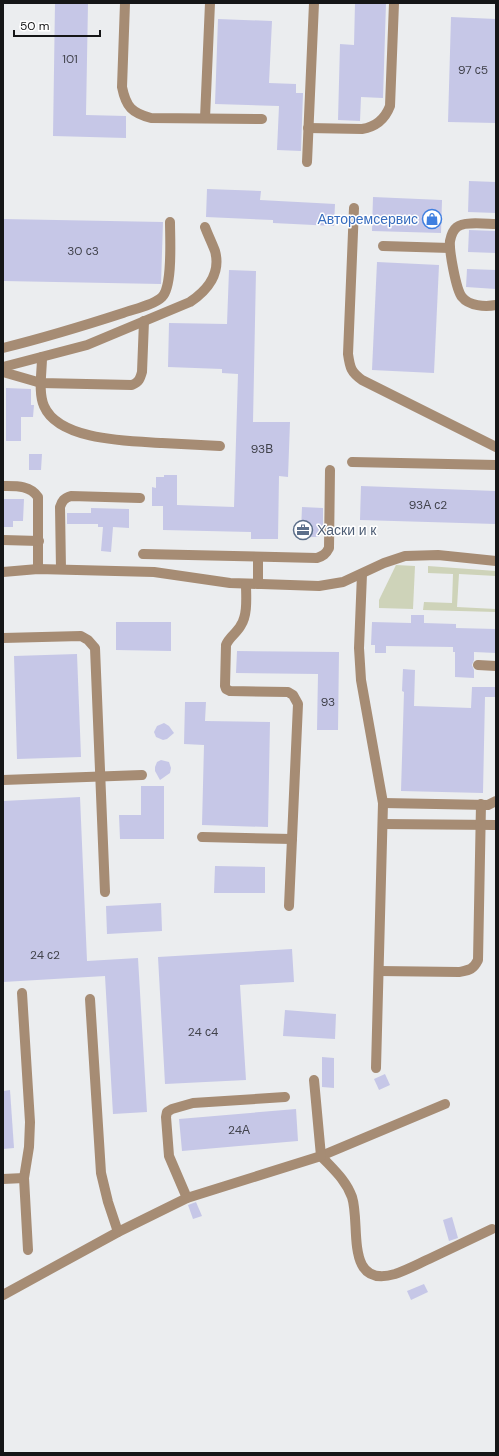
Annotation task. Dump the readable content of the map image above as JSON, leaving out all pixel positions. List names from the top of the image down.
{
  "places": {
    "shop": ["Авторемсервис"],
    "office": ["Хаски и к"]
  },
  "house_numbers": [
    "101",
    "97 с5",
    "30 с3",
    "93В",
    "93А с2",
    "93",
    "24 с2",
    "24 с4",
    "24А"
  ],
  "scale_bar": "50 m"
}
